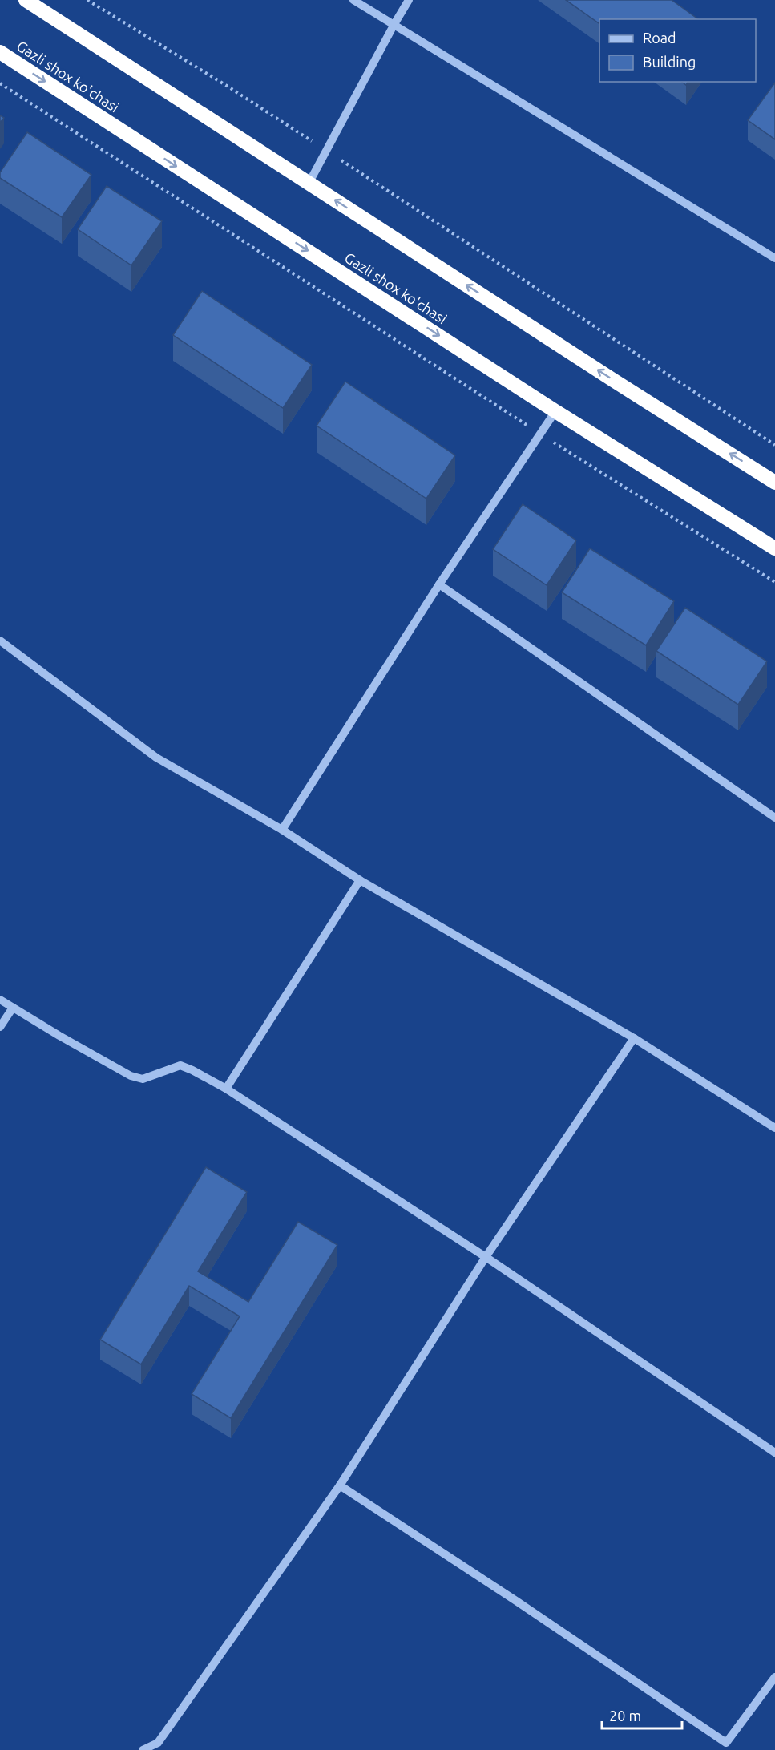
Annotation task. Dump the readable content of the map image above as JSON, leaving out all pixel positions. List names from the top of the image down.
{
  "streets": {
    "highway": ["Gazli shox ko'chasi"]
  },
  "legend": ["Road", "Building"],
  "scale_bar": "20 m"
}
